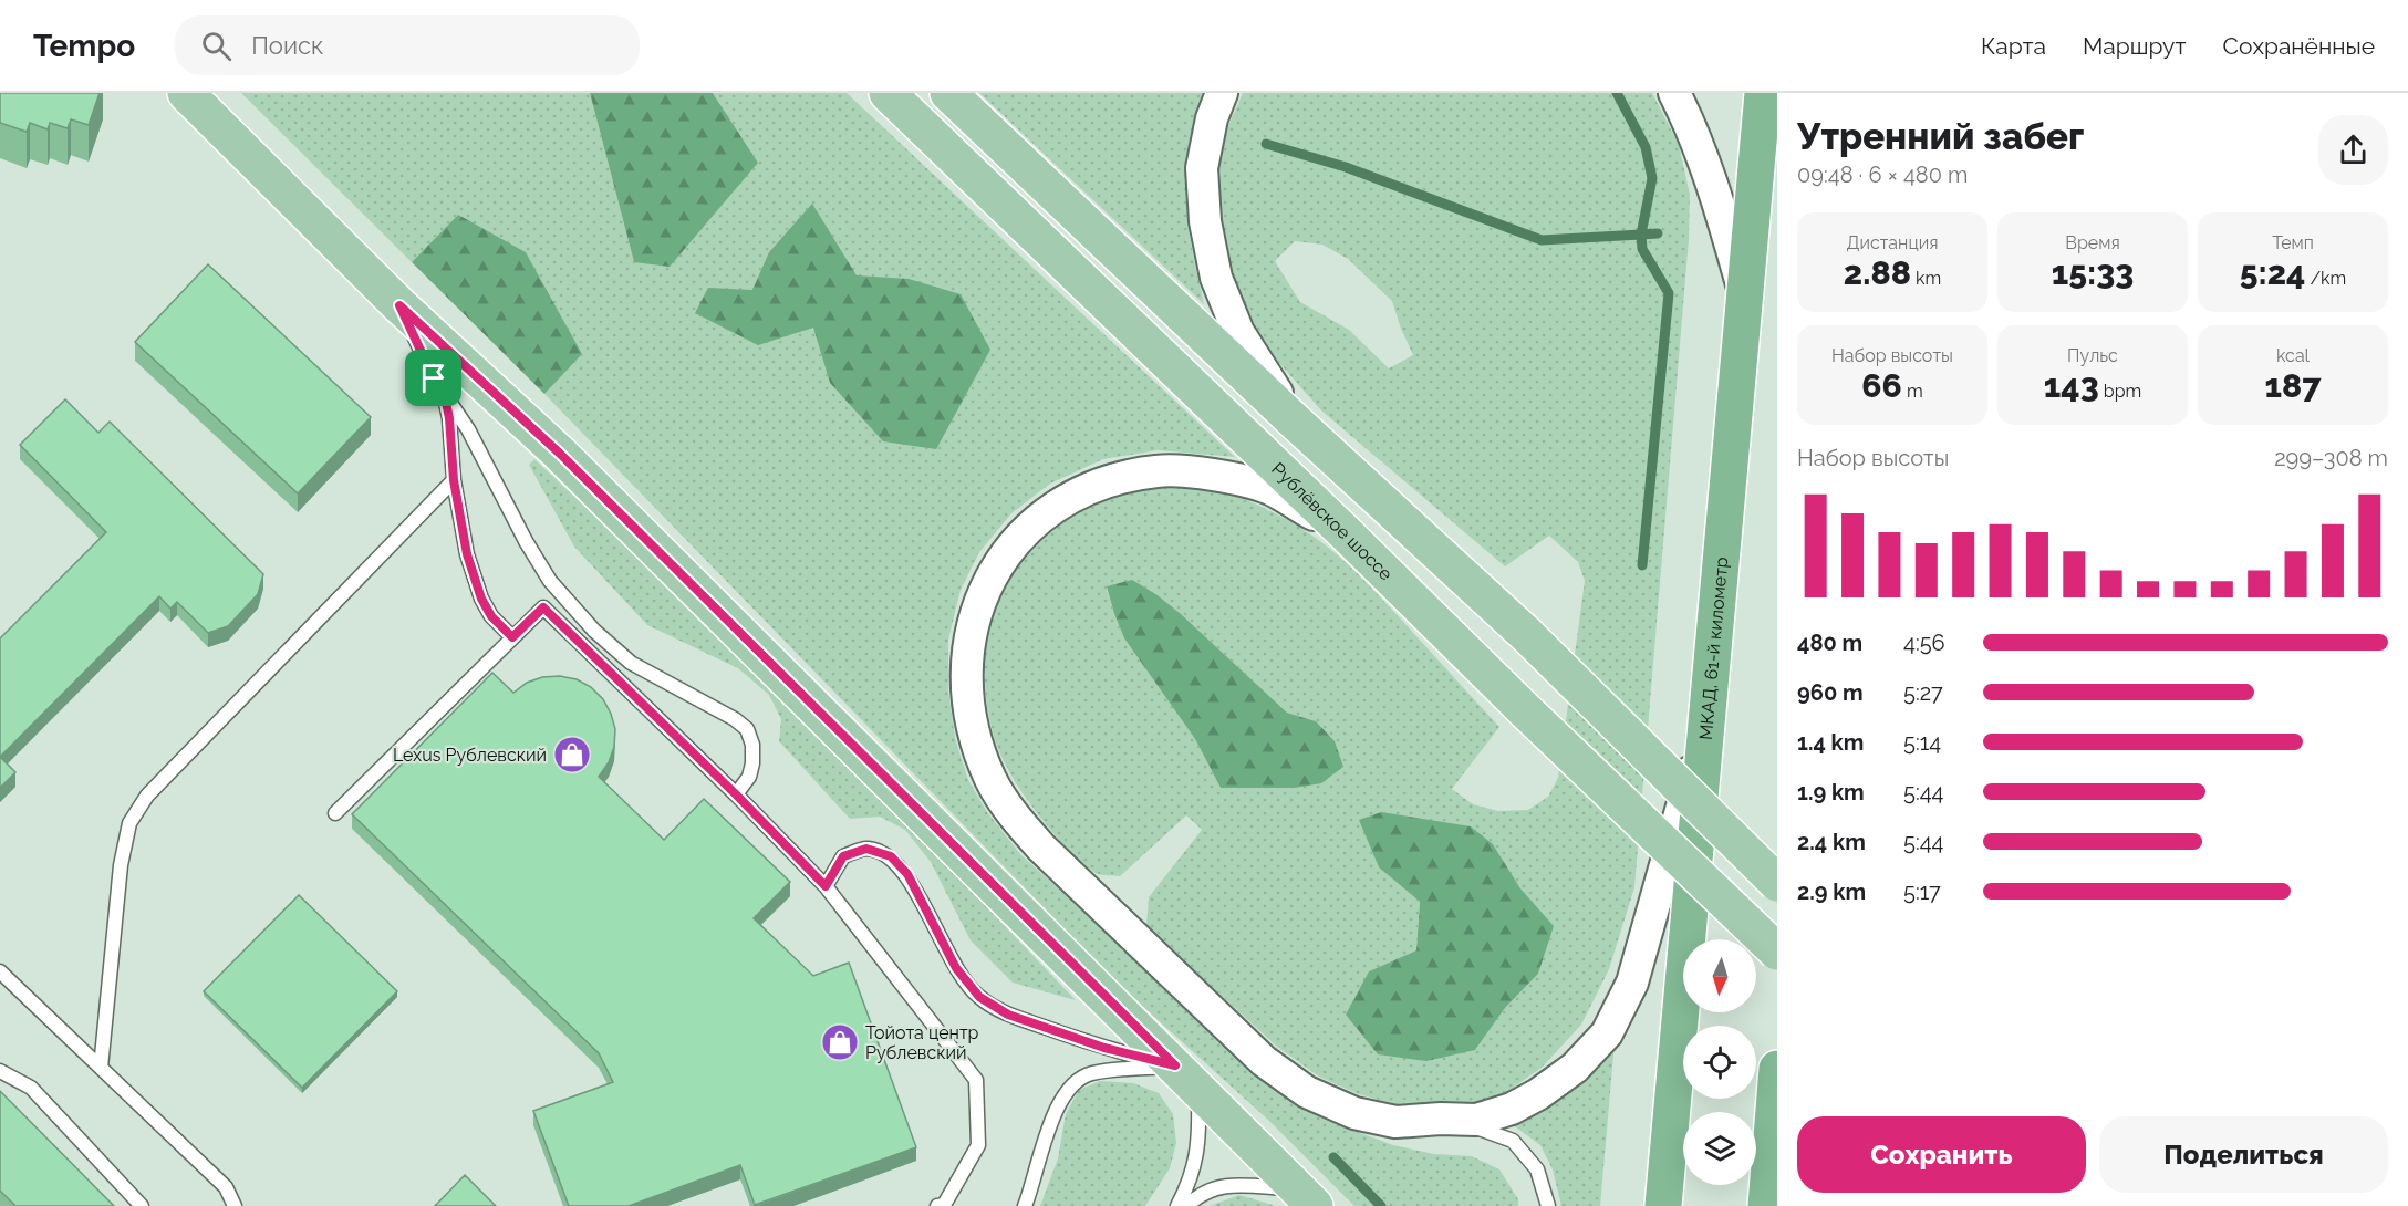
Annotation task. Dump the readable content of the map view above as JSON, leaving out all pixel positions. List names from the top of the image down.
{
  "streets": {
    "highway": ["МКАД, 61-й километр"],
    "main road": ["Рублёвское шоссе"]
  },
  "places": {
    "shop": ["Lexus Рублевский", "Тойота центр Рублевский"]
  },
  "north": "bottom",
  "page": {
    "header": "Tempo",
    "search": "Поиск",
    "nav": ["Карта", "Маршрут", "Сохранённые"],
    "heading": ["Утренний забег", "09:48 · 6 × 480 m"],
    "stats": [
      ["Дистанция", "2.88 km"],
      ["Время", "15:33"],
      ["Темп", "5:24 /km"],
      ["Набор высоты", "66 m"],
      ["Пульс", "143 bpm"],
      ["kcal", "187"]
    ],
    "chart": ["Набор высоты", "299–308 m"],
    "list": [
      {
        "name": "480 m",
        "note": "4:56"
      },
      {
        "name": "960 m",
        "note": "5:27"
      },
      {
        "name": "1.4 km",
        "note": "5:14"
      },
      {
        "name": "1.9 km",
        "note": "5:44"
      },
      {
        "name": "2.4 km",
        "note": "5:44"
      },
      {
        "name": "2.9 km",
        "note": "5:17"
      }
    ],
    "buttons": ["Сохранить", "Поделиться"]
  }
}
